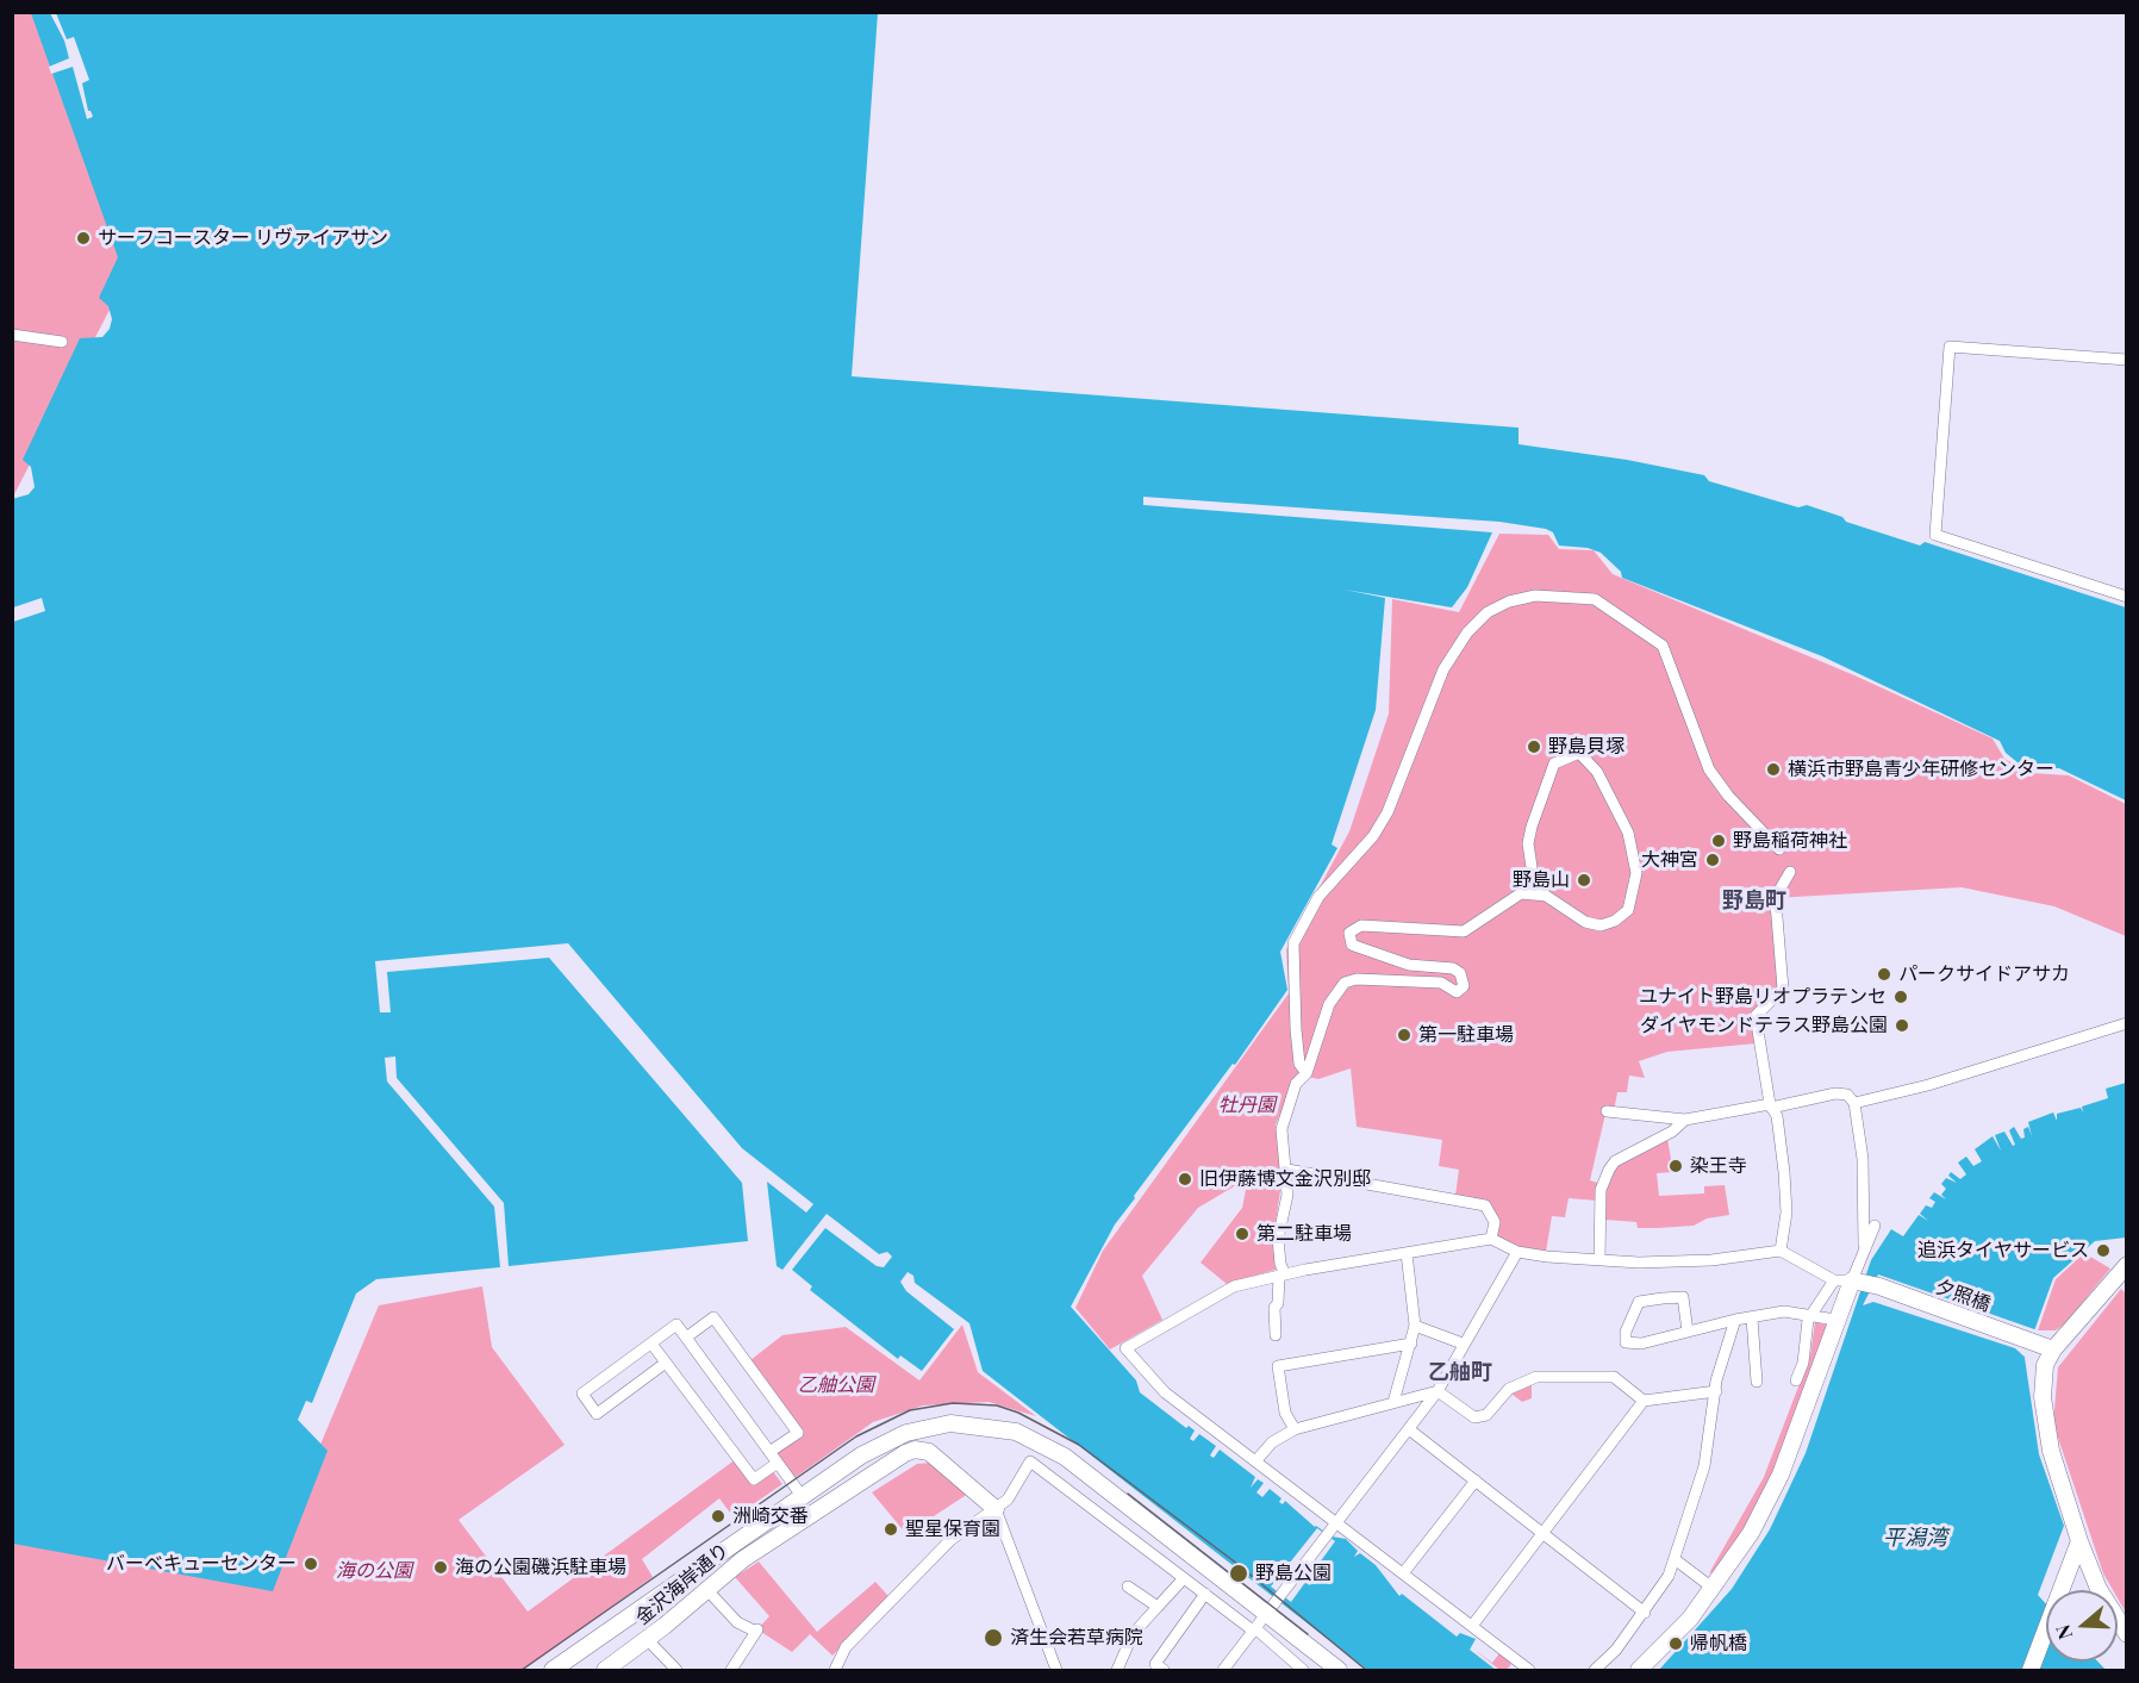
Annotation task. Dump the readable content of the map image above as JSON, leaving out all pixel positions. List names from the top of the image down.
{
  "streets": {
    "street": ["夕照橋", "金沢海岸通り"]
  },
  "districts": ["野島町", "乙舳町"],
  "water": ["平潟湾"],
  "parks": ["牡丹園", "乙舳公園", "海の公園"],
  "places": [
    "サーフコースター リヴァイアサン",
    "野島貝塚",
    "横浜市野島青少年研修センター",
    "野島稲荷神社",
    "大神宮",
    "野島山",
    "パークサイドアサカ",
    "ユナイト野島リオプラテンセ",
    "ダイヤモンドテラス野島公園",
    "第一駐車場",
    "染王寺",
    "旧伊藤博文金沢別邸",
    "第二駐車場",
    "追浜タイヤサービス",
    "洲崎交番",
    "聖星保育園",
    "バーベキューセンター",
    "海の公園磯浜駐車場",
    "野島公園",
    "済生会若草病院",
    "帰帆橋"
  ],
  "north": "left"
}
